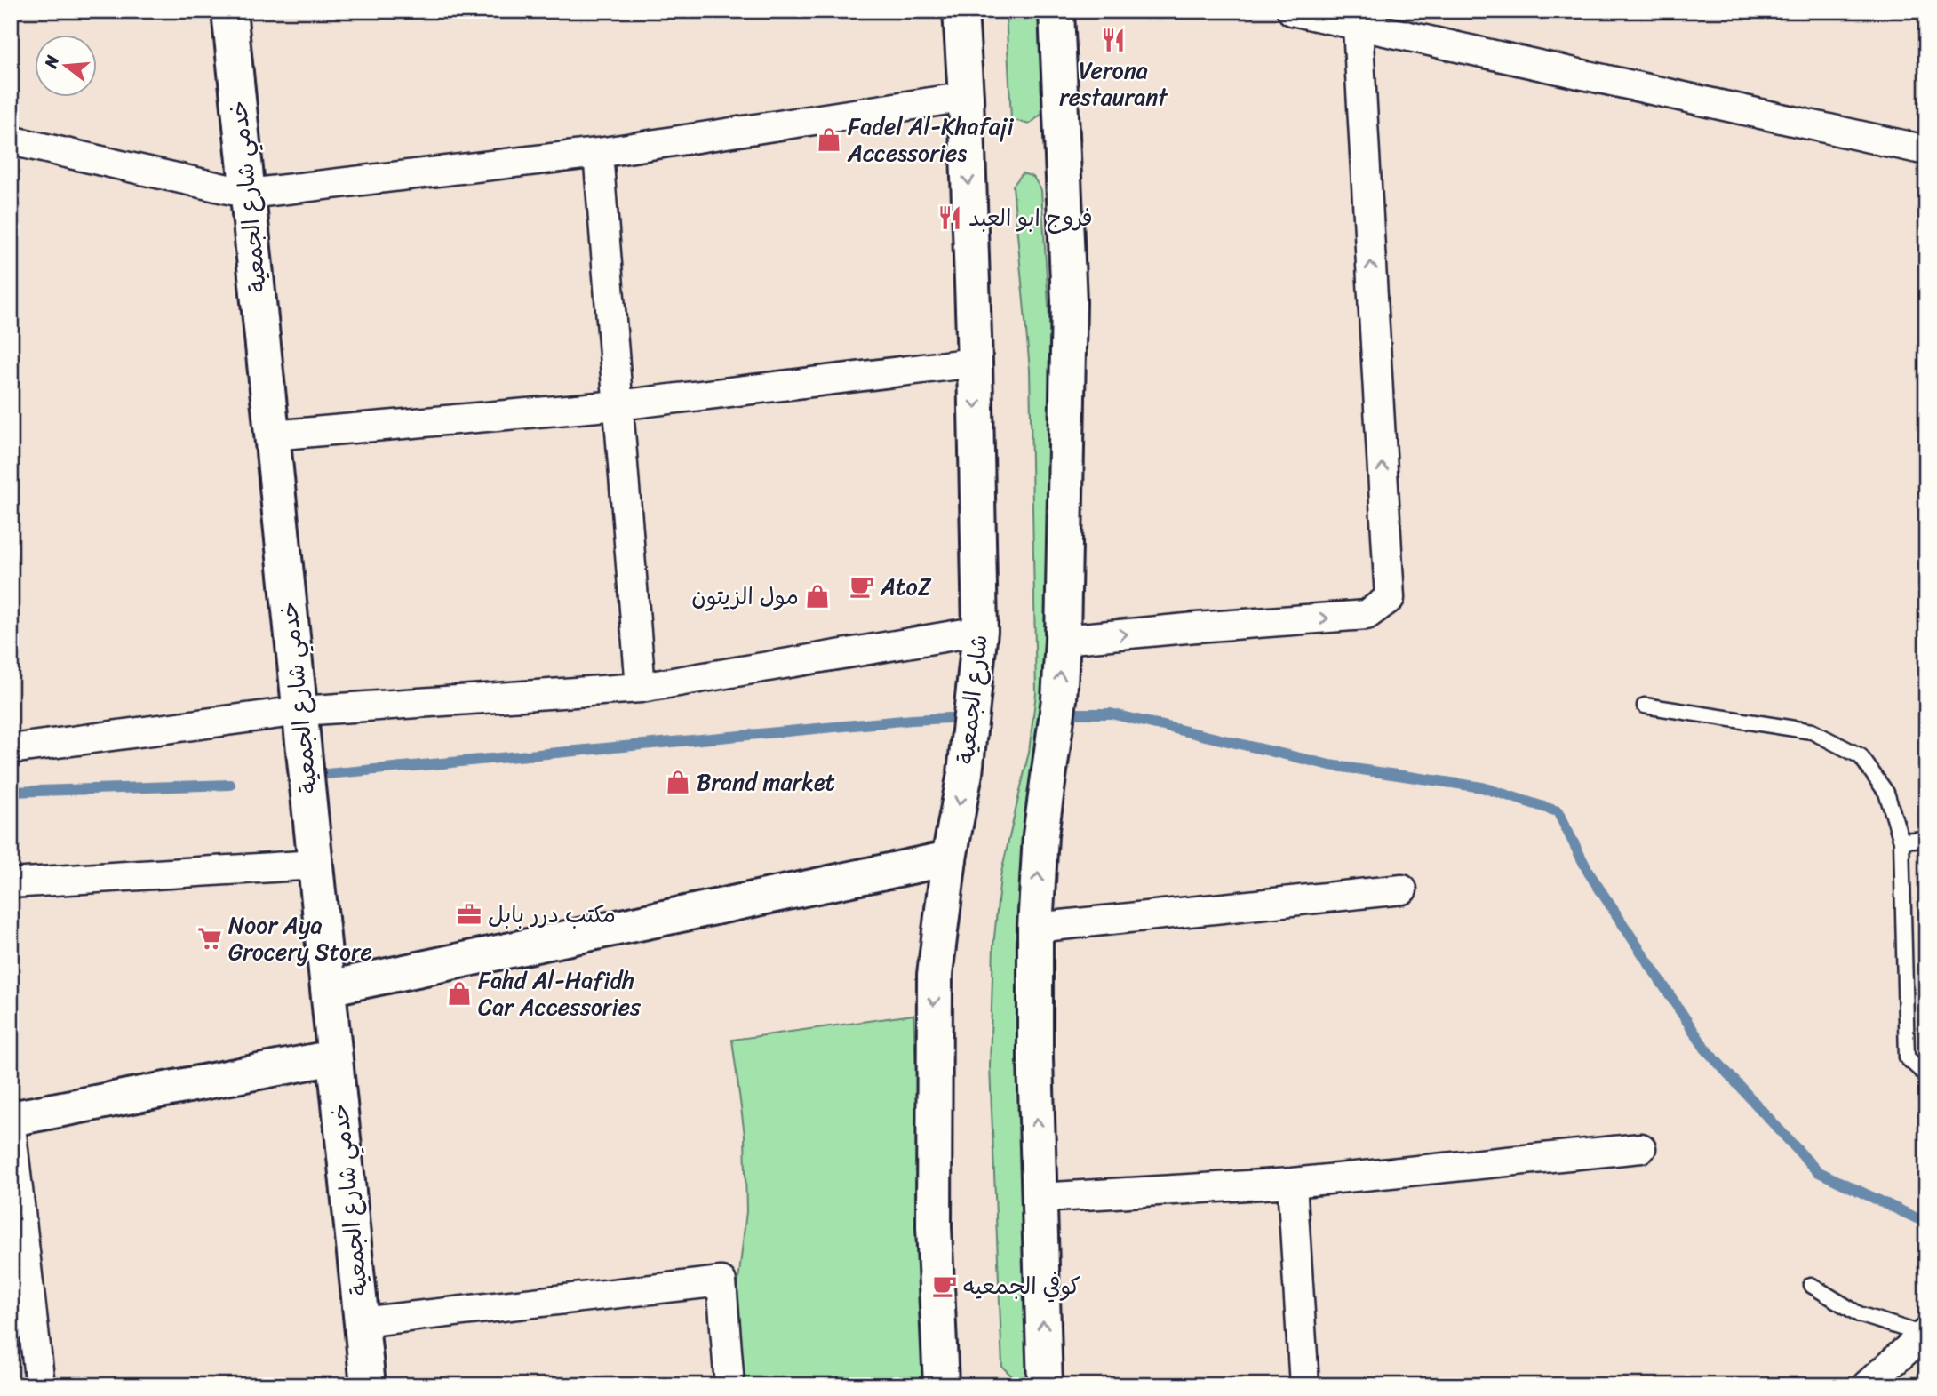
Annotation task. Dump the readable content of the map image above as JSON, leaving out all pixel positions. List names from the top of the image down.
{
  "streets": {
    "main road": ["خدمي شارع الجمعية", "شارع الجمعية"]
  },
  "places": {
    "restaurant": ["Verona restaurant", "فروج ابو العبد"],
    "shop": [
      "Fadel Al-Khafaji Accessories",
      "مول الزيتون",
      "Brand market",
      "Fahd Al-Hafidh Car Accessories"
    ],
    "cafe": ["AtoZ", "كوفي الجمعيه"],
    "office": ["مكتب درر بابل"],
    "supermarket": ["Noor Aya Grocery Store"]
  },
  "north": "left"
}
